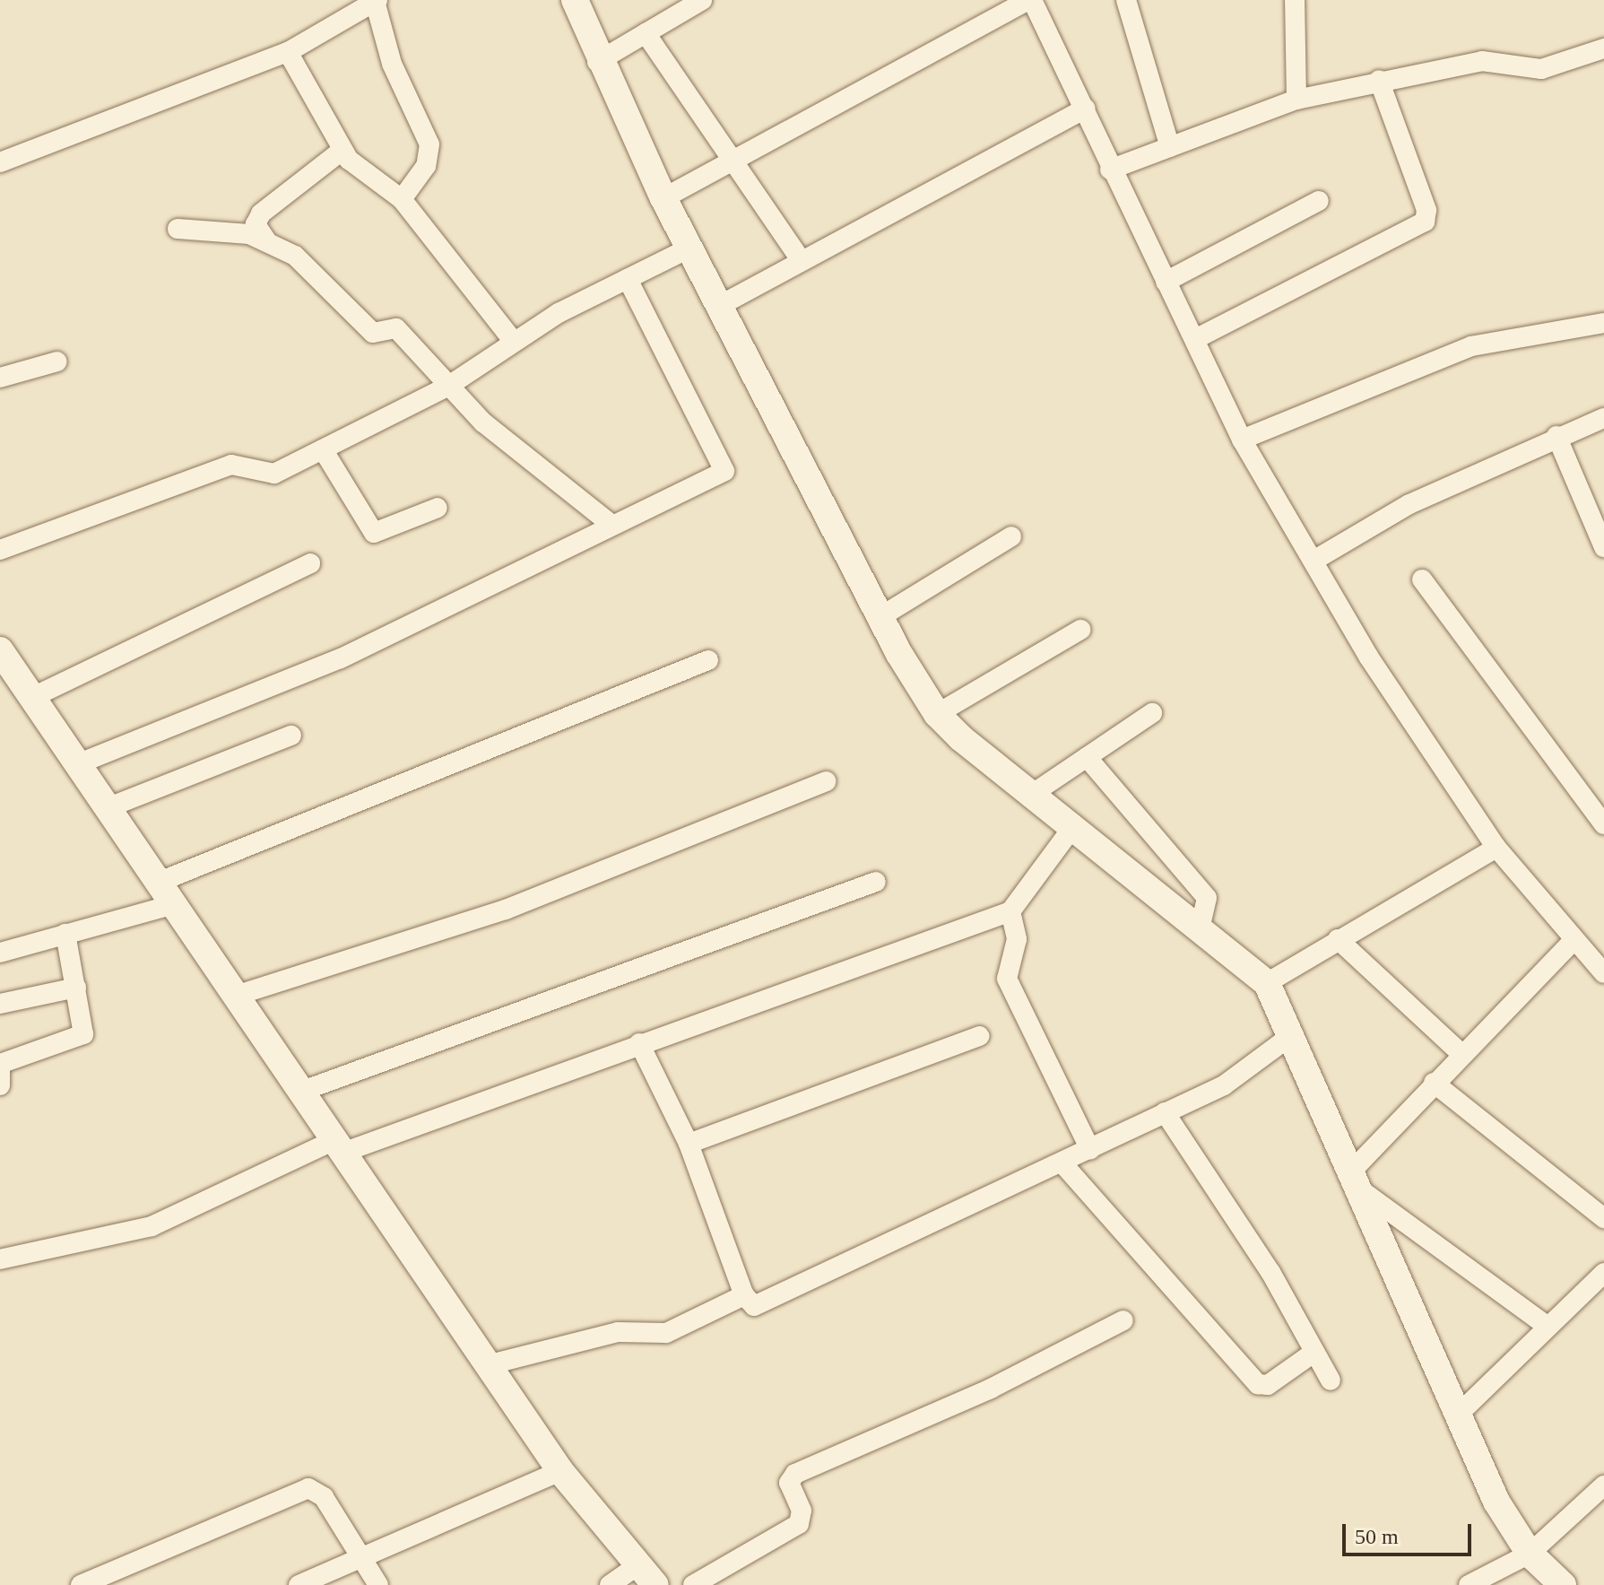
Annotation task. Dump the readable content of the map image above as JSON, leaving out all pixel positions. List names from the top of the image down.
{
  "scale_bar": "50 m"
}
